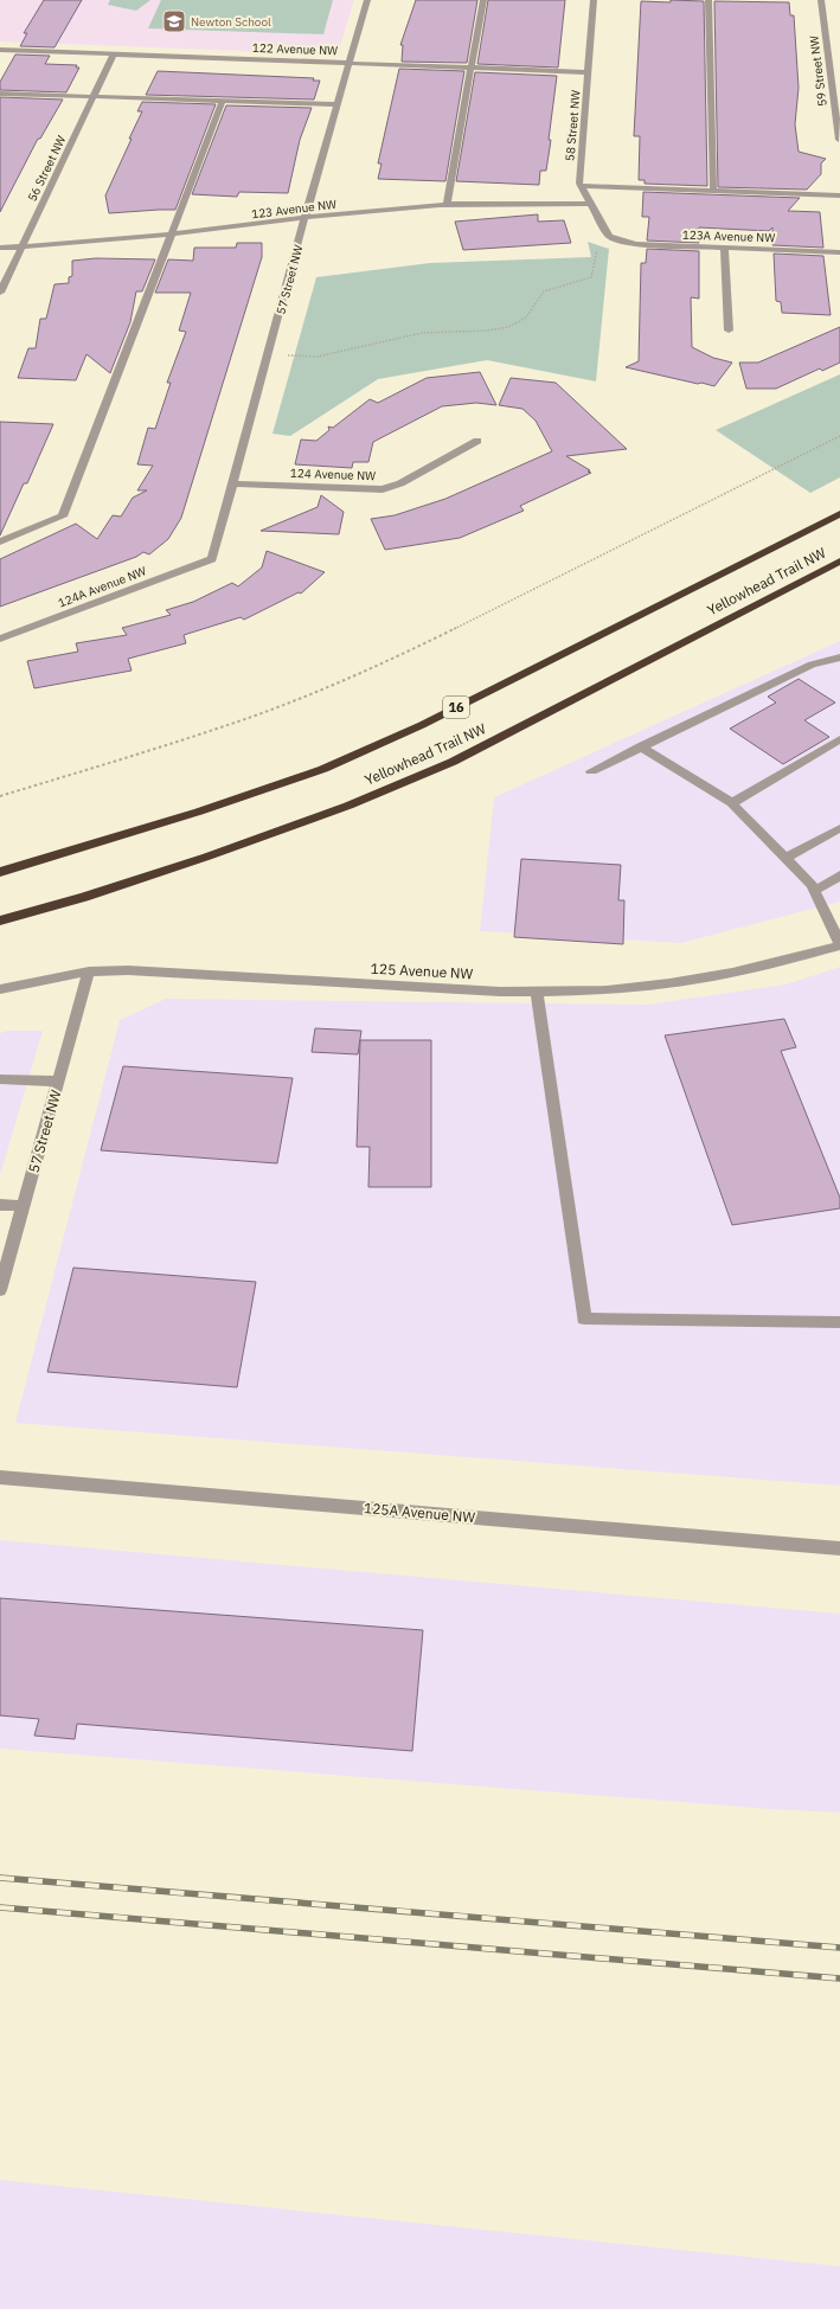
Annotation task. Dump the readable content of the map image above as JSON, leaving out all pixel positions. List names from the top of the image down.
{
  "streets": {
    "highway": ["Yellowhead Trail NW", "16"],
    "street": [
      "122 Avenue NW",
      "59 Street NW",
      "58 Street NW",
      "56 Street NW",
      "123 Avenue NW",
      "123A Avenue NW",
      "57 Street NW",
      "124 Avenue NW",
      "124A Avenue NW",
      "125 Avenue NW",
      "125A Avenue NW"
    ]
  },
  "crossings": [
    ["122 Avenue NW", "58 Street NW"],
    ["122 Avenue NW", "56 Street NW"],
    ["122 Avenue NW", "57 Street NW"],
    ["56 Street NW", "123 Avenue NW"],
    ["123 Avenue NW", "57 Street NW"],
    ["57 Street NW", "124 Avenue NW"],
    ["57 Street NW", "124A Avenue NW"],
    ["57 Street NW", "125 Avenue NW"]
  ],
  "places": {
    "school or university": ["Newton School"]
  }
}
